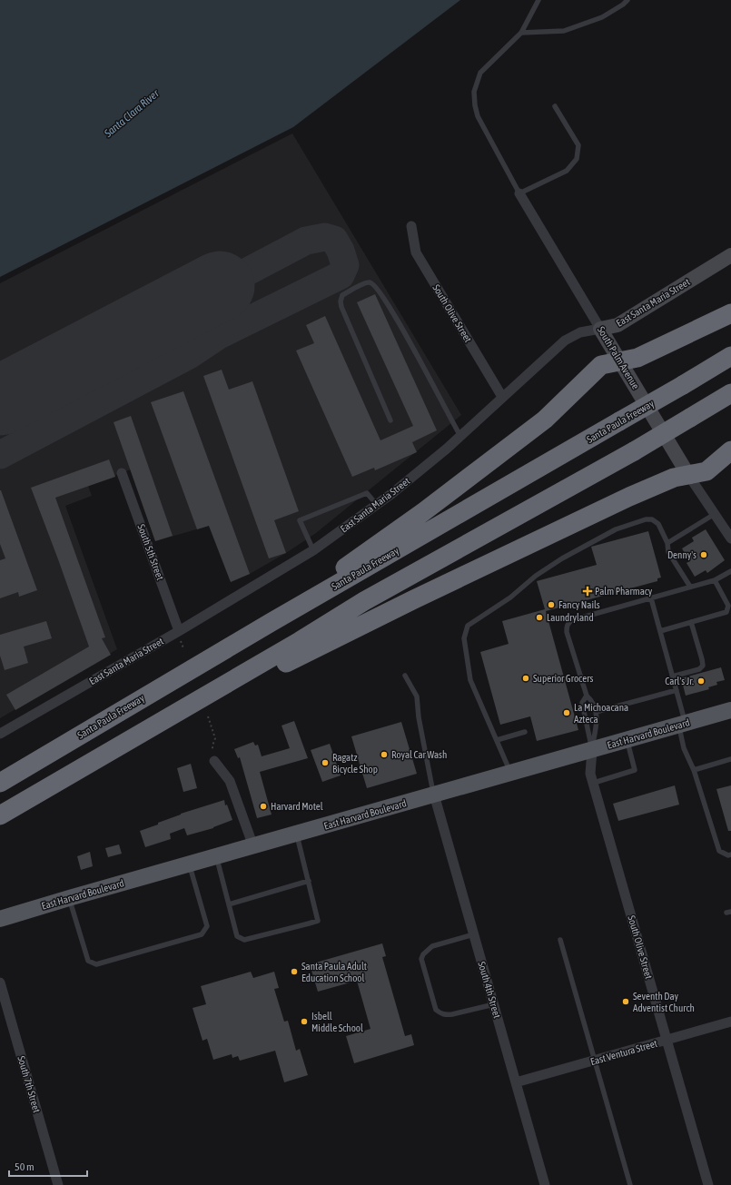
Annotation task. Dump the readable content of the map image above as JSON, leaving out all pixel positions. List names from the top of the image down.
{
  "streets": {
    "highway": ["Santa Paula Freeway"],
    "main road": ["East Harvard Boulevard"],
    "street": [
      "East Santa Maria Street",
      "South Olive Street",
      "South Palm Avenue",
      "South 5th Street",
      "South 4th Street",
      "East Ventura Street",
      "South 7th Street"
    ]
  },
  "crossings": [
    ["East Santa Maria Street", "South Olive Street"],
    ["East Santa Maria Street", "South Palm Avenue"],
    ["East Santa Maria Street", "South 5th Street"],
    ["South Olive Street", "East Harvard Boulevard"],
    ["South Olive Street", "East Ventura Street"],
    ["East Harvard Boulevard", "South 4th Street"],
    ["South 4th Street", "East Ventura Street"]
  ],
  "water": ["Santa Clara River"],
  "places": {
    "other": [
      "Denny's",
      "Fancy Nails",
      "Laundryland",
      "Superior Grocers",
      "Carl's Jr.",
      "La Michoacana Azteca",
      "Royal Car Wash",
      "Ragatz Bicycle Shop",
      "Harvard Motel",
      "Santa Paula Adult Education School",
      "Seventh Day Adventist Church",
      "Isbell Middle School"
    ],
    "health": ["Palm Pharmacy"]
  },
  "scale_bar": "50 m"
}
